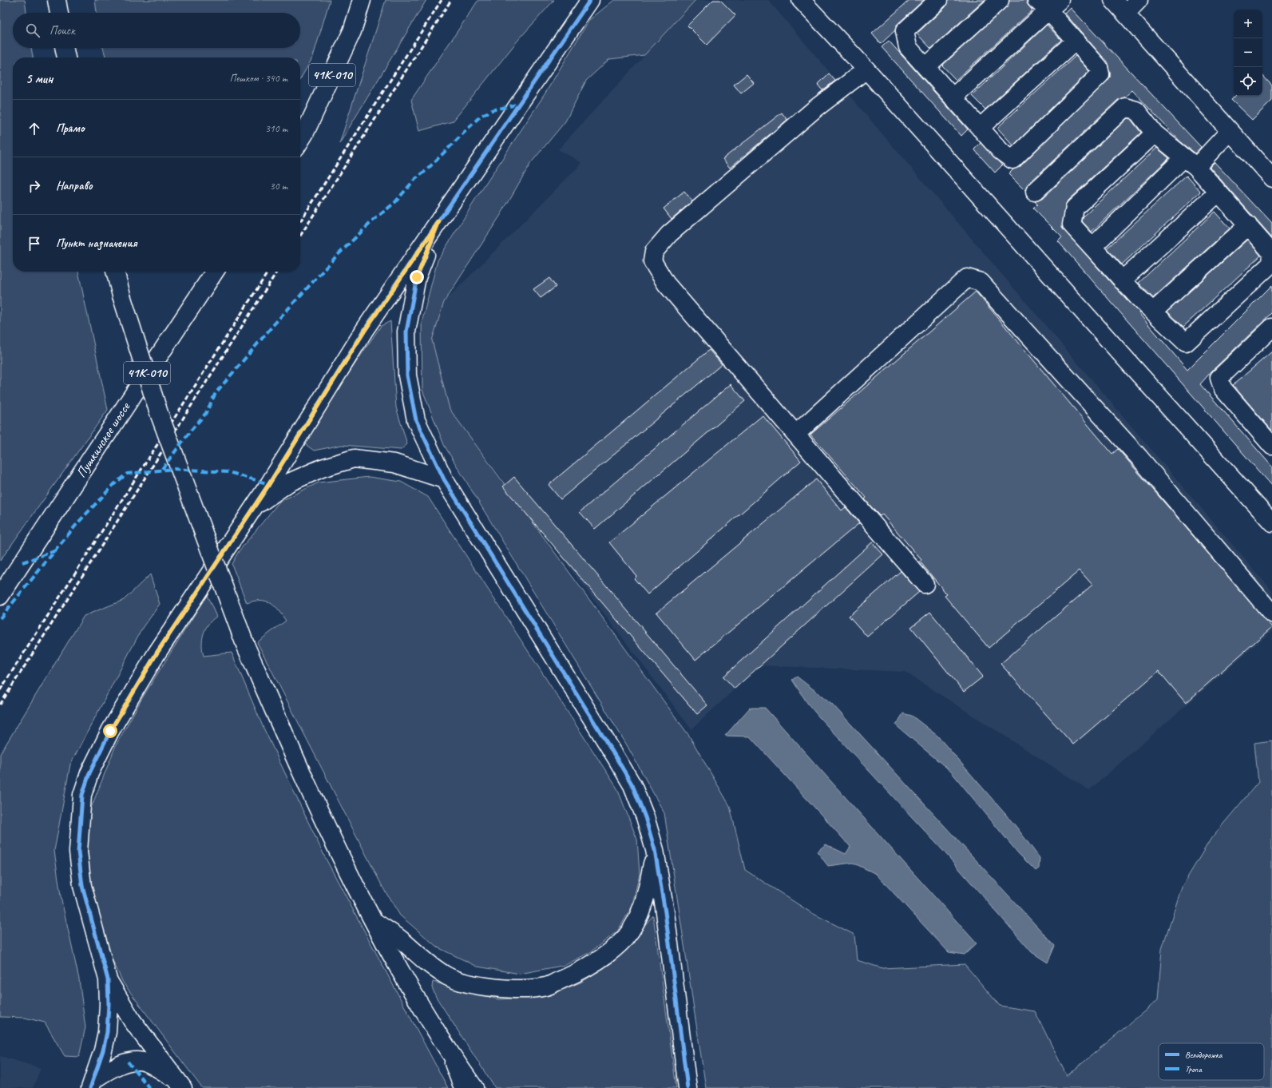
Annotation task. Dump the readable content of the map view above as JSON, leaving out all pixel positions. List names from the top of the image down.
{
  "streets": {
    "street": ["41К-010", "Пушкинское шоссе"]
  },
  "legend": ["Велодорожка", "Тропа"],
  "page": {
    "map_buttons": ["+", "−"],
    "search": "Поиск",
    "heading": ["5 мин", "Пешком · 340 m"],
    "list": [
      ["Прямо", "310 m"],
      ["Направо", "30 m"],
      "Пункт назначения"
    ]
  }
}
